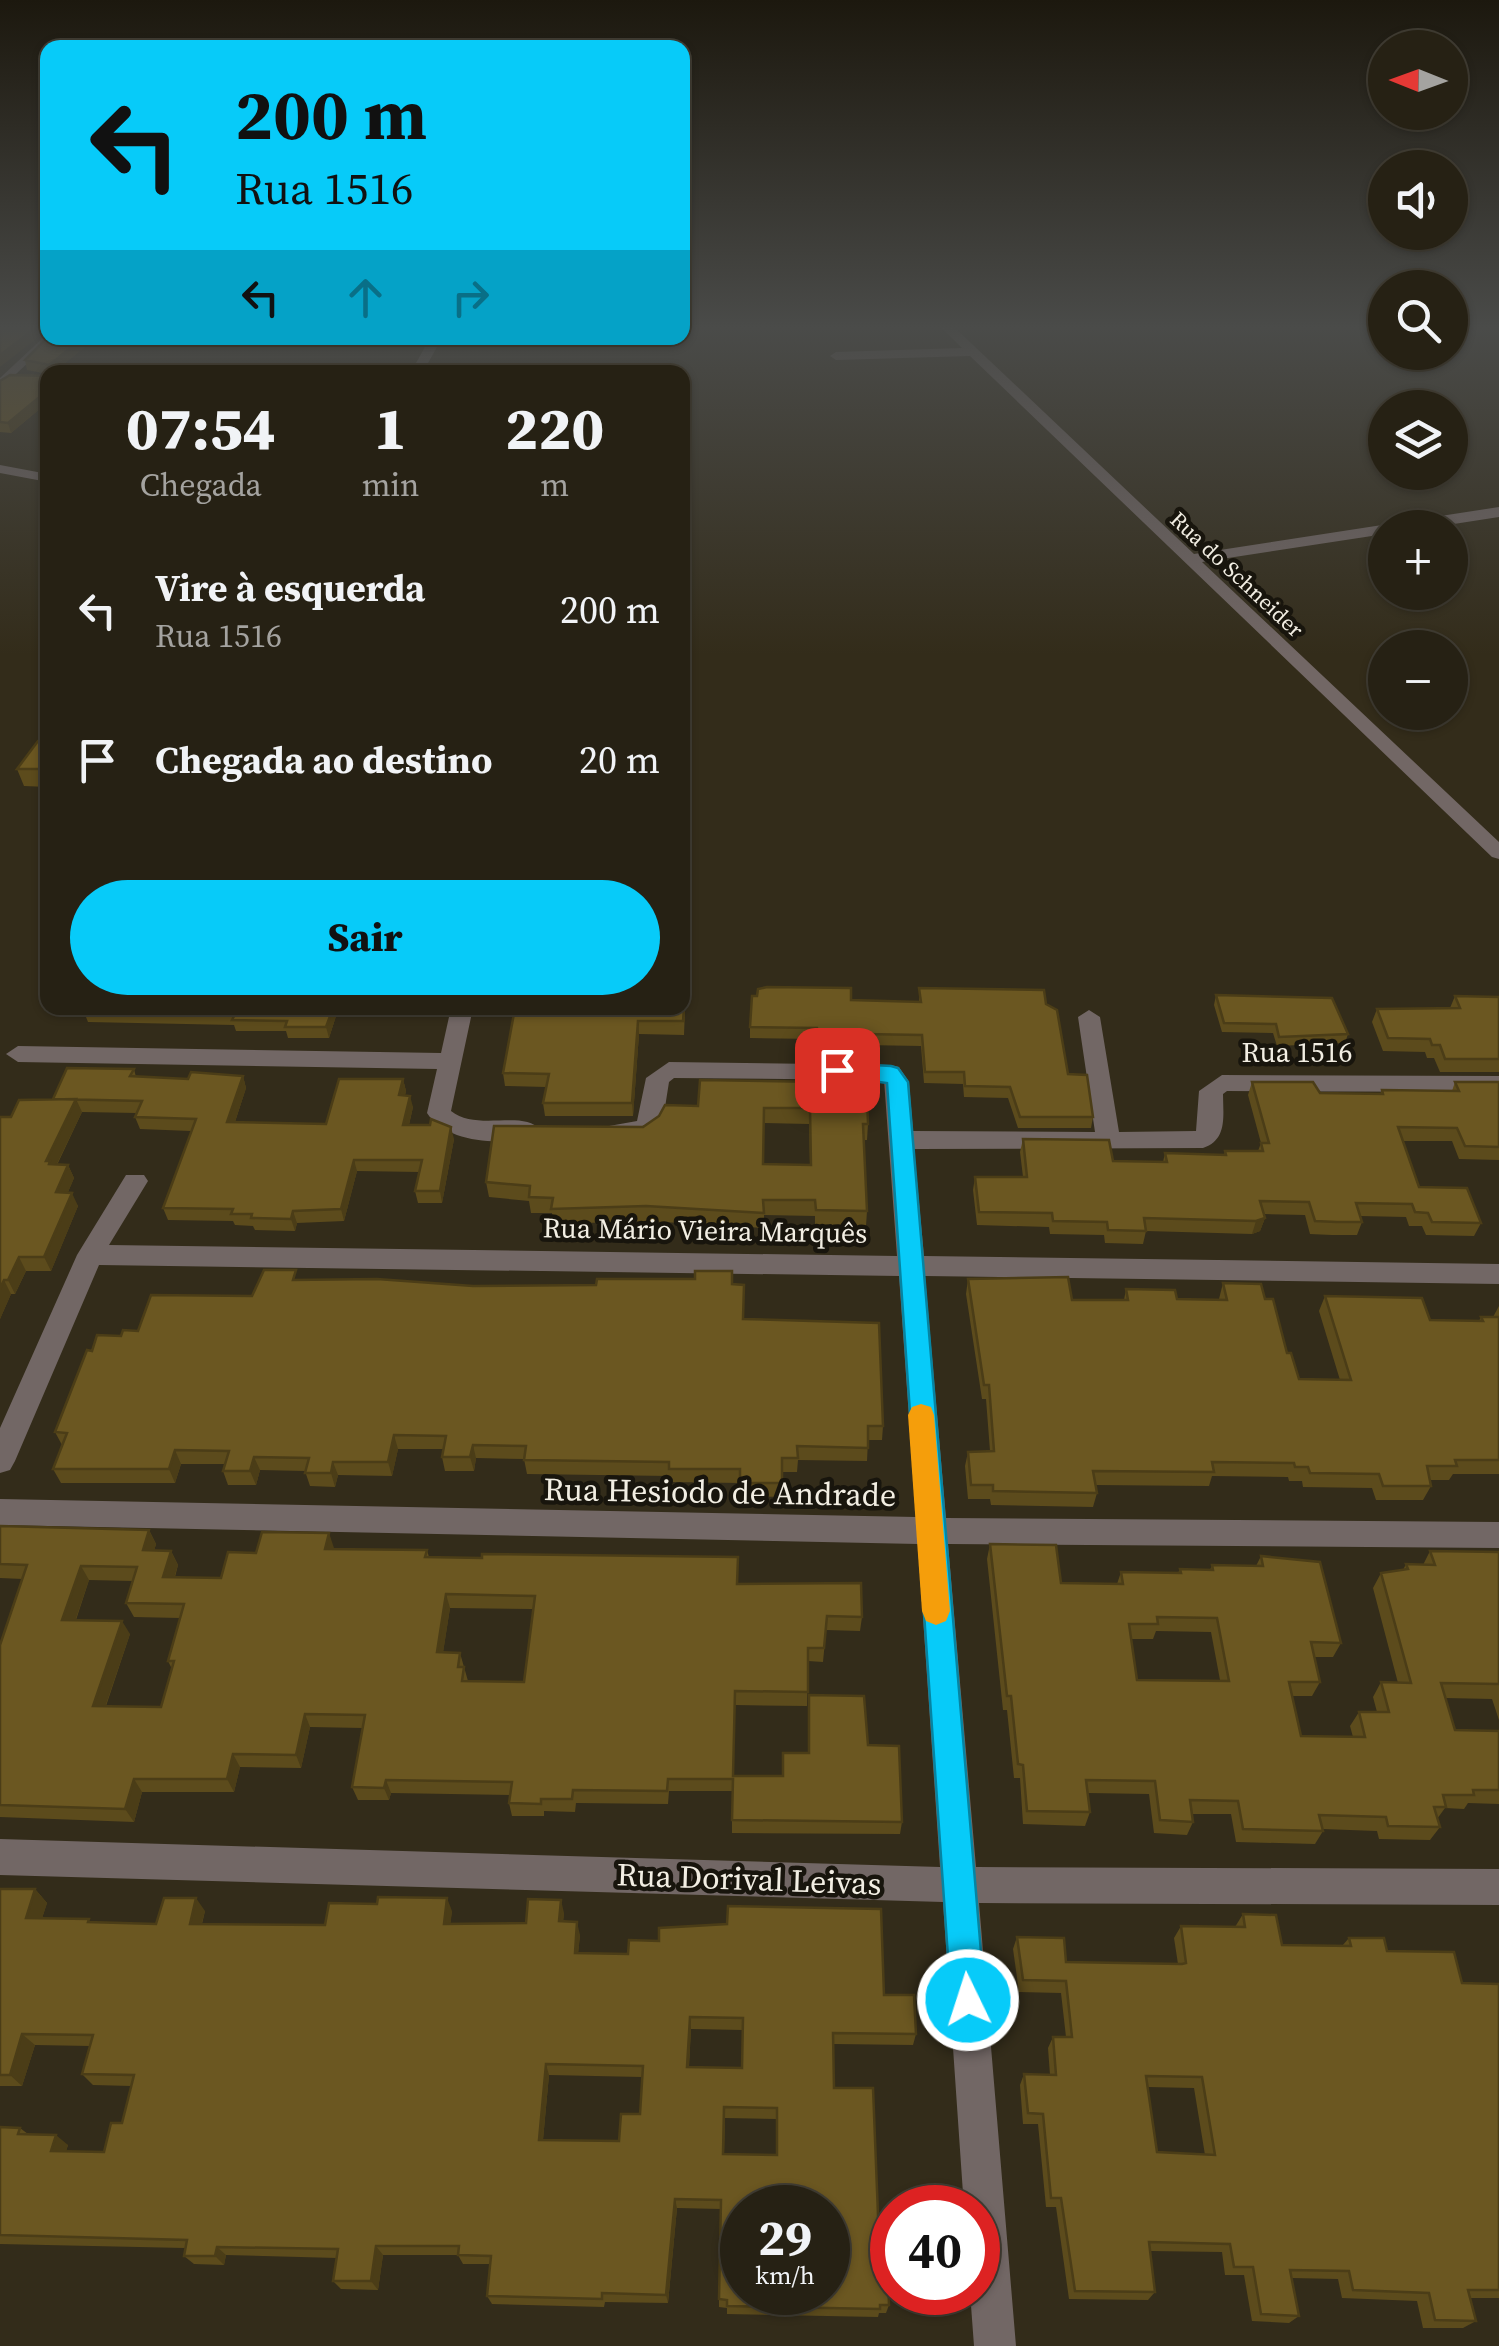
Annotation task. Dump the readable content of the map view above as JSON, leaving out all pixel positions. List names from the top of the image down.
{
  "streets": {
    "street": [
      "Rua do Schneider",
      "Rua 1516",
      "Rua Mário Vieira Marquês",
      "Rua Hesiodo de Andrade",
      "Rua Dorival Leivas"
    ]
  },
  "north": "left",
  "page": {
    "map_buttons": ["+", "−"],
    "turn": ["200 m", "Rua 1516"],
    "eta": [
      "07:54",
      "Chegada",
      "1",
      "min",
      "220",
      "m"
    ],
    "list": [
      {
        "name": "Vire à esquerda",
        "note": "Rua 1516",
        "value": "200 m"
      },
      {
        "name": "Chegada ao destino",
        "value": "20 m"
      }
    ],
    "buttons": "Sair",
    "speed": "29 km/h",
    "limit": "40"
  }
}
